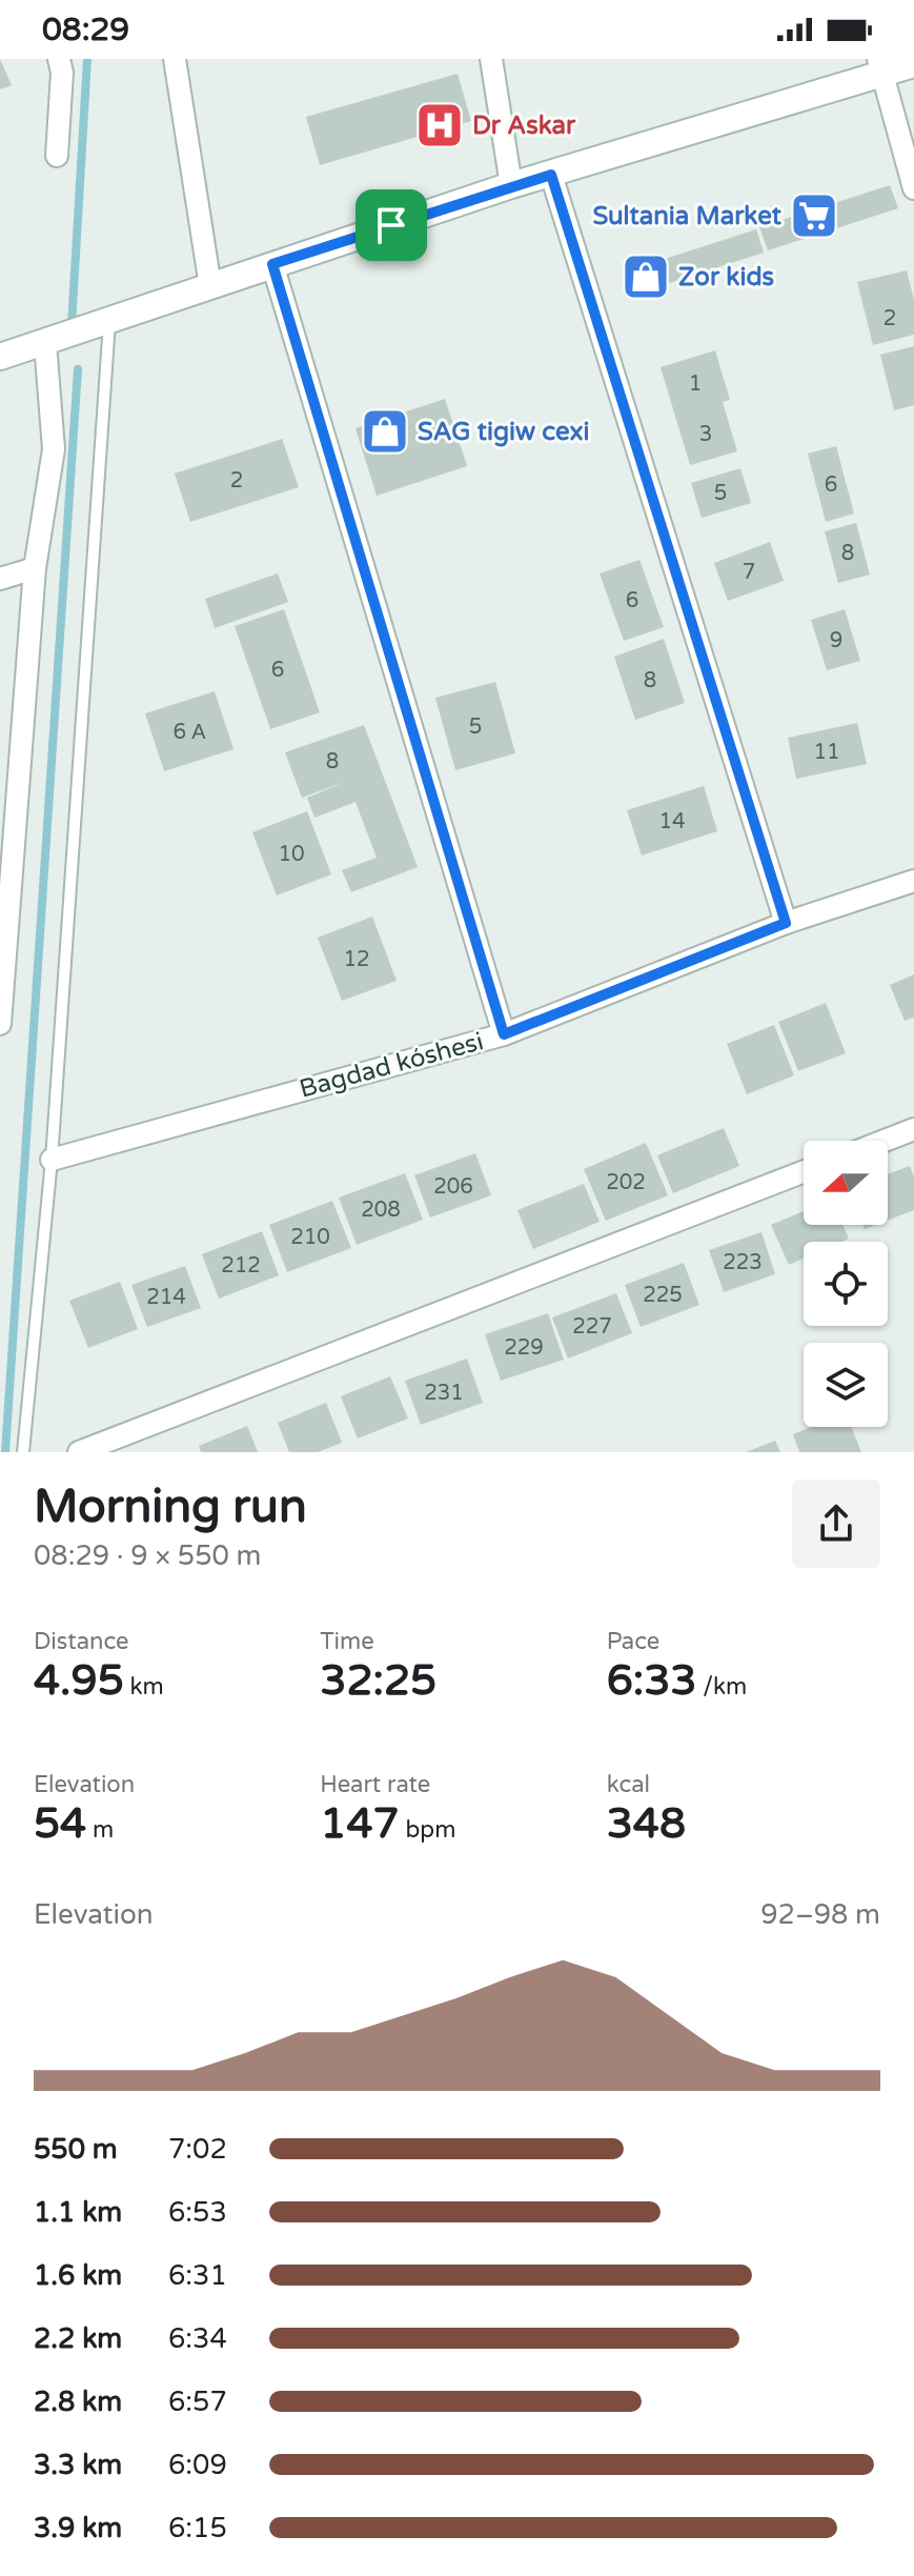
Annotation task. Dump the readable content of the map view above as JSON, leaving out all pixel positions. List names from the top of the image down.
{
  "streets": {
    "street": ["Bagdad kóshesi"]
  },
  "places": {
    "hospital": ["Dr Askar"],
    "supermarket": ["Sultania Market"],
    "shop": ["Zor kids", "SAG tigiw cexi"]
  },
  "house_numbers": [
    "2",
    "1",
    "3",
    "2",
    "6",
    "5",
    "8",
    "7",
    "6",
    "9",
    "6",
    "8",
    "5",
    "6 А",
    "11",
    "8",
    "14",
    "10",
    "12",
    "202",
    "206",
    "208",
    "210",
    "223",
    "212",
    "225",
    "214",
    "227",
    "229",
    "231"
  ],
  "north": "left",
  "page": {
    "status": "08:29",
    "heading": ["Morning run", "08:29 · 9 × 550 m"],
    "stats": [
      ["Distance", "4.95 km"],
      ["Time", "32:25"],
      ["Pace", "6:33 /km"],
      ["Elevation", "54 m"],
      ["Heart rate", "147 bpm"],
      ["kcal", "348"]
    ],
    "chart": ["Elevation", "92–98 m"],
    "list": [
      {
        "name": "550 m",
        "note": "7:02"
      },
      {
        "name": "1.1 km",
        "note": "6:53"
      },
      {
        "name": "1.6 km",
        "note": "6:31"
      },
      {
        "name": "2.2 km",
        "note": "6:34"
      },
      {
        "name": "2.8 km",
        "note": "6:57"
      },
      {
        "name": "3.3 km",
        "note": "6:09"
      },
      {
        "name": "3.9 km",
        "note": "6:15"
      }
    ]
  }
}
